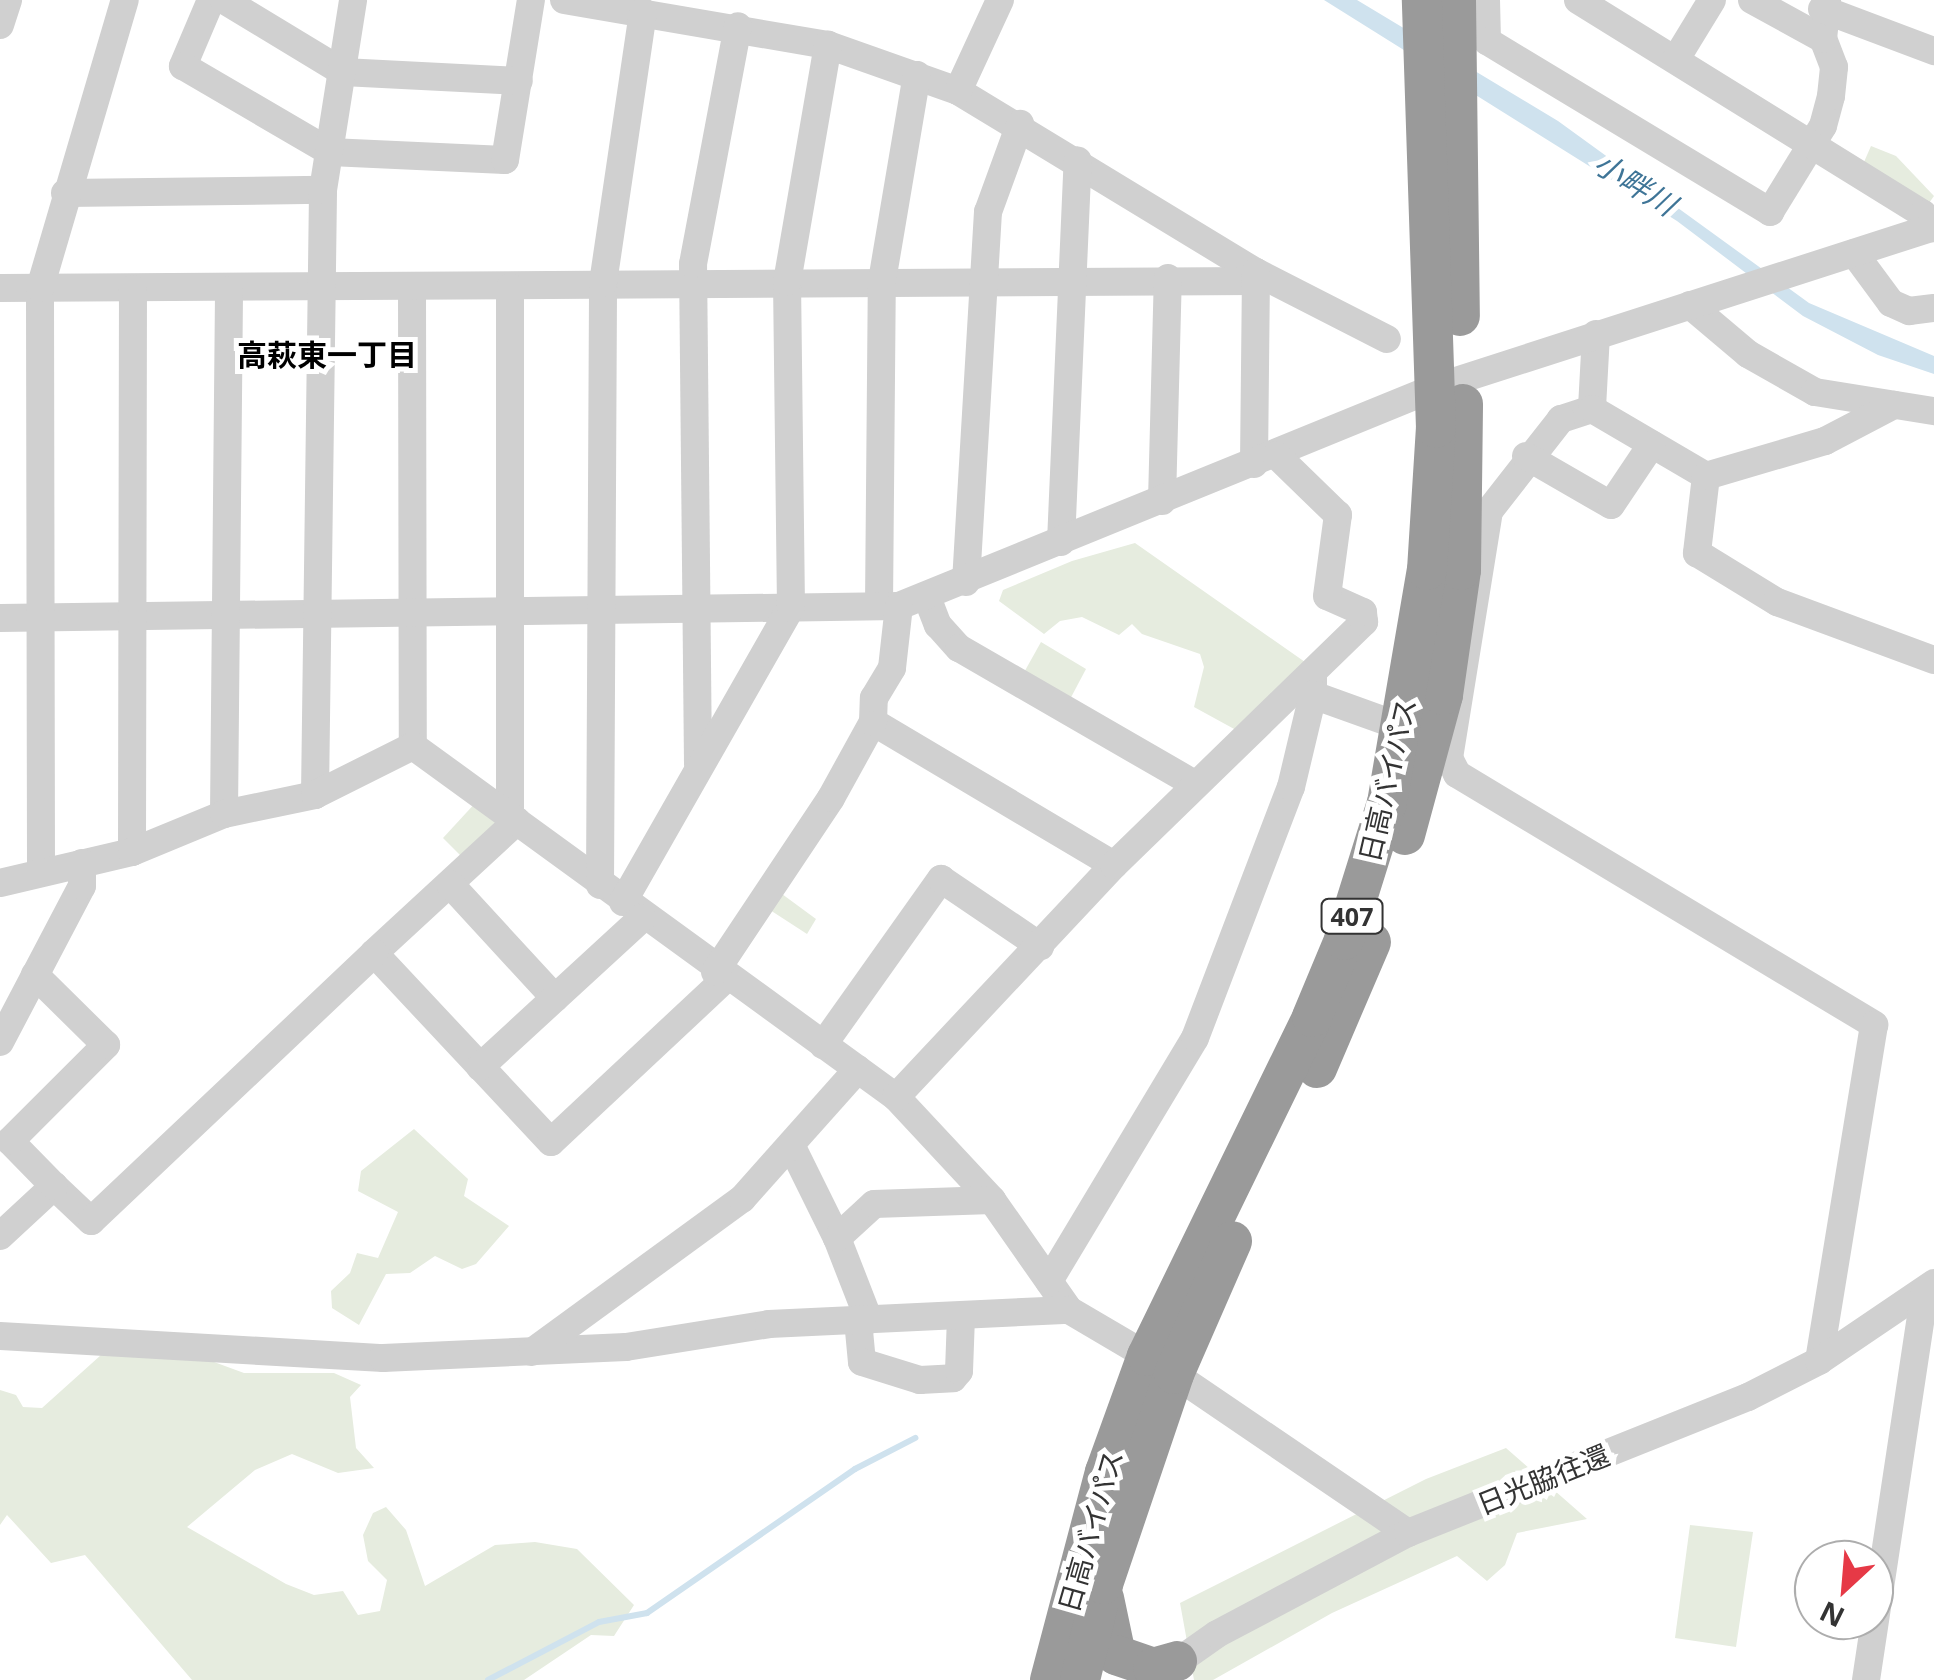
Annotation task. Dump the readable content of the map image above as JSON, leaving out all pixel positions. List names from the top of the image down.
{
  "streets": {
    "highway": ["日高バイパス", "407"],
    "street": ["日光脇往還"]
  },
  "districts": ["高萩東一丁目"],
  "water": ["小畔川"],
  "north": "bottom left"
}
